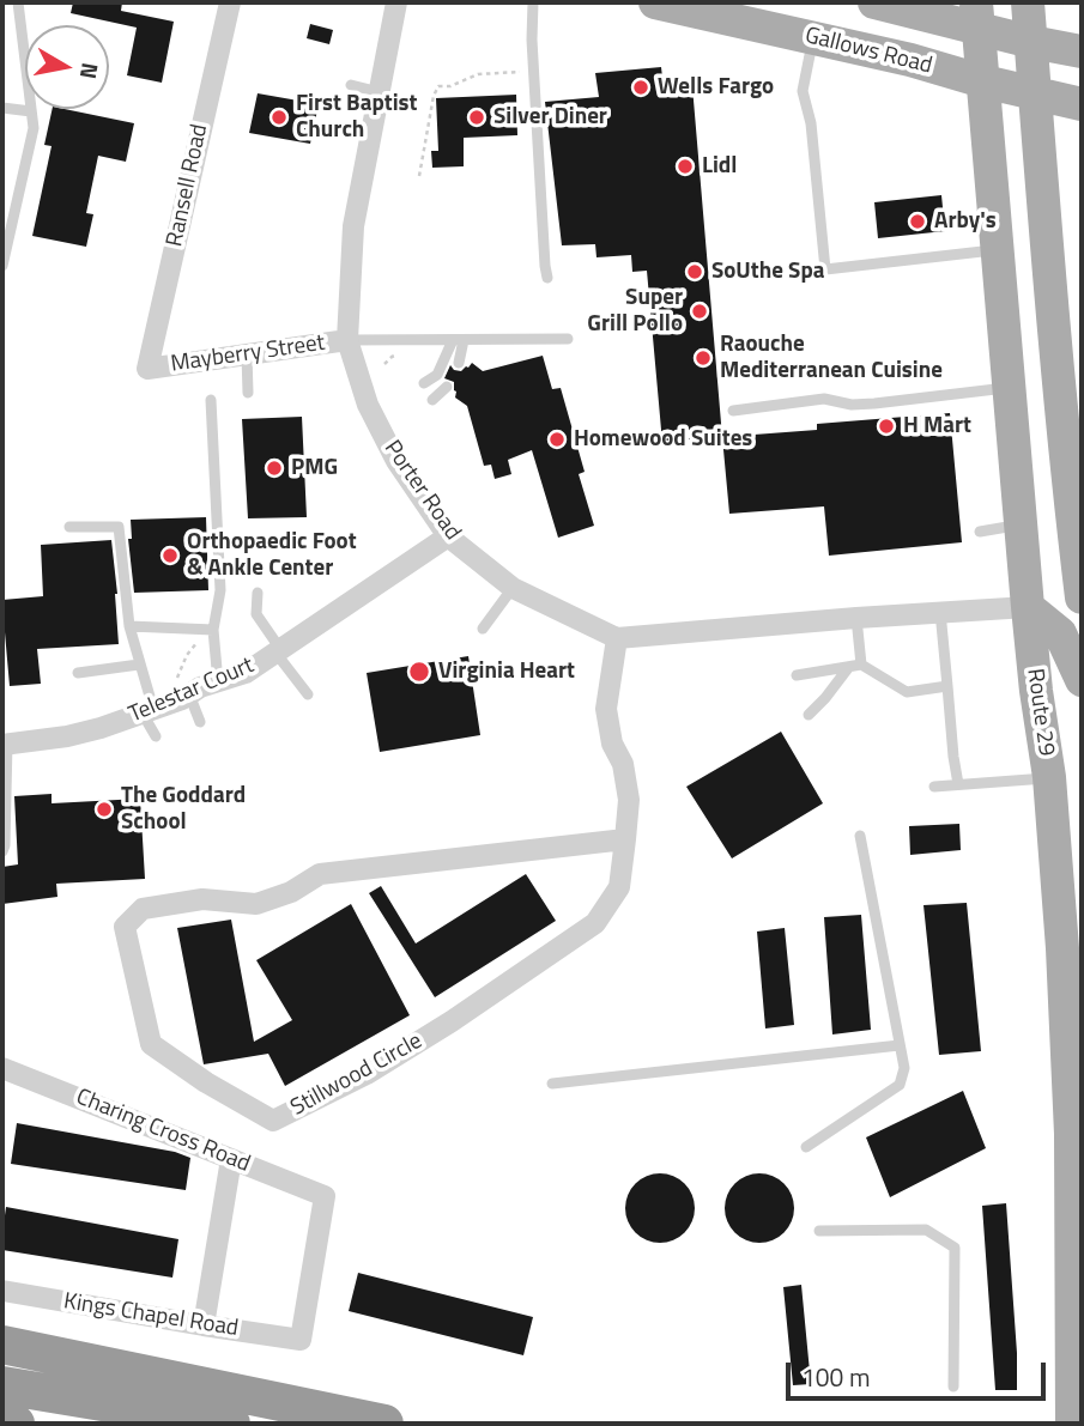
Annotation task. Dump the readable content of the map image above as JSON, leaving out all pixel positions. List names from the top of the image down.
{
  "streets": {
    "main road": ["Gallows Road", "Route 29"],
    "street": [
      "Ransell Road",
      "Mayberry Street",
      "Porter Road",
      "Telestar Court",
      "Stillwood Circle",
      "Charing Cross Road",
      "Kings Chapel Road"
    ]
  },
  "crossings": [
    ["Gallows Road", "Route 29"],
    ["Ransell Road", "Mayberry Street"],
    ["Mayberry Street", "Porter Road"],
    ["Porter Road", "Telestar Court"],
    ["Porter Road", "Stillwood Circle"],
    ["Charing Cross Road", "Kings Chapel Road"]
  ],
  "places": [
    "Wells Fargo",
    "First Baptist Church",
    "Silver Diner",
    "Lidl",
    "Arby's",
    "SoUthe Spa",
    "Super Grill Pollo",
    "Raouche Mediterranean Cuisine",
    "H Mart",
    "Homewood Suites",
    "PMG",
    "Orthopaedic Foot & Ankle Center",
    "Virginia Heart",
    "The Goddard School"
  ],
  "scale_bar": "100 m",
  "north": "right"
}
